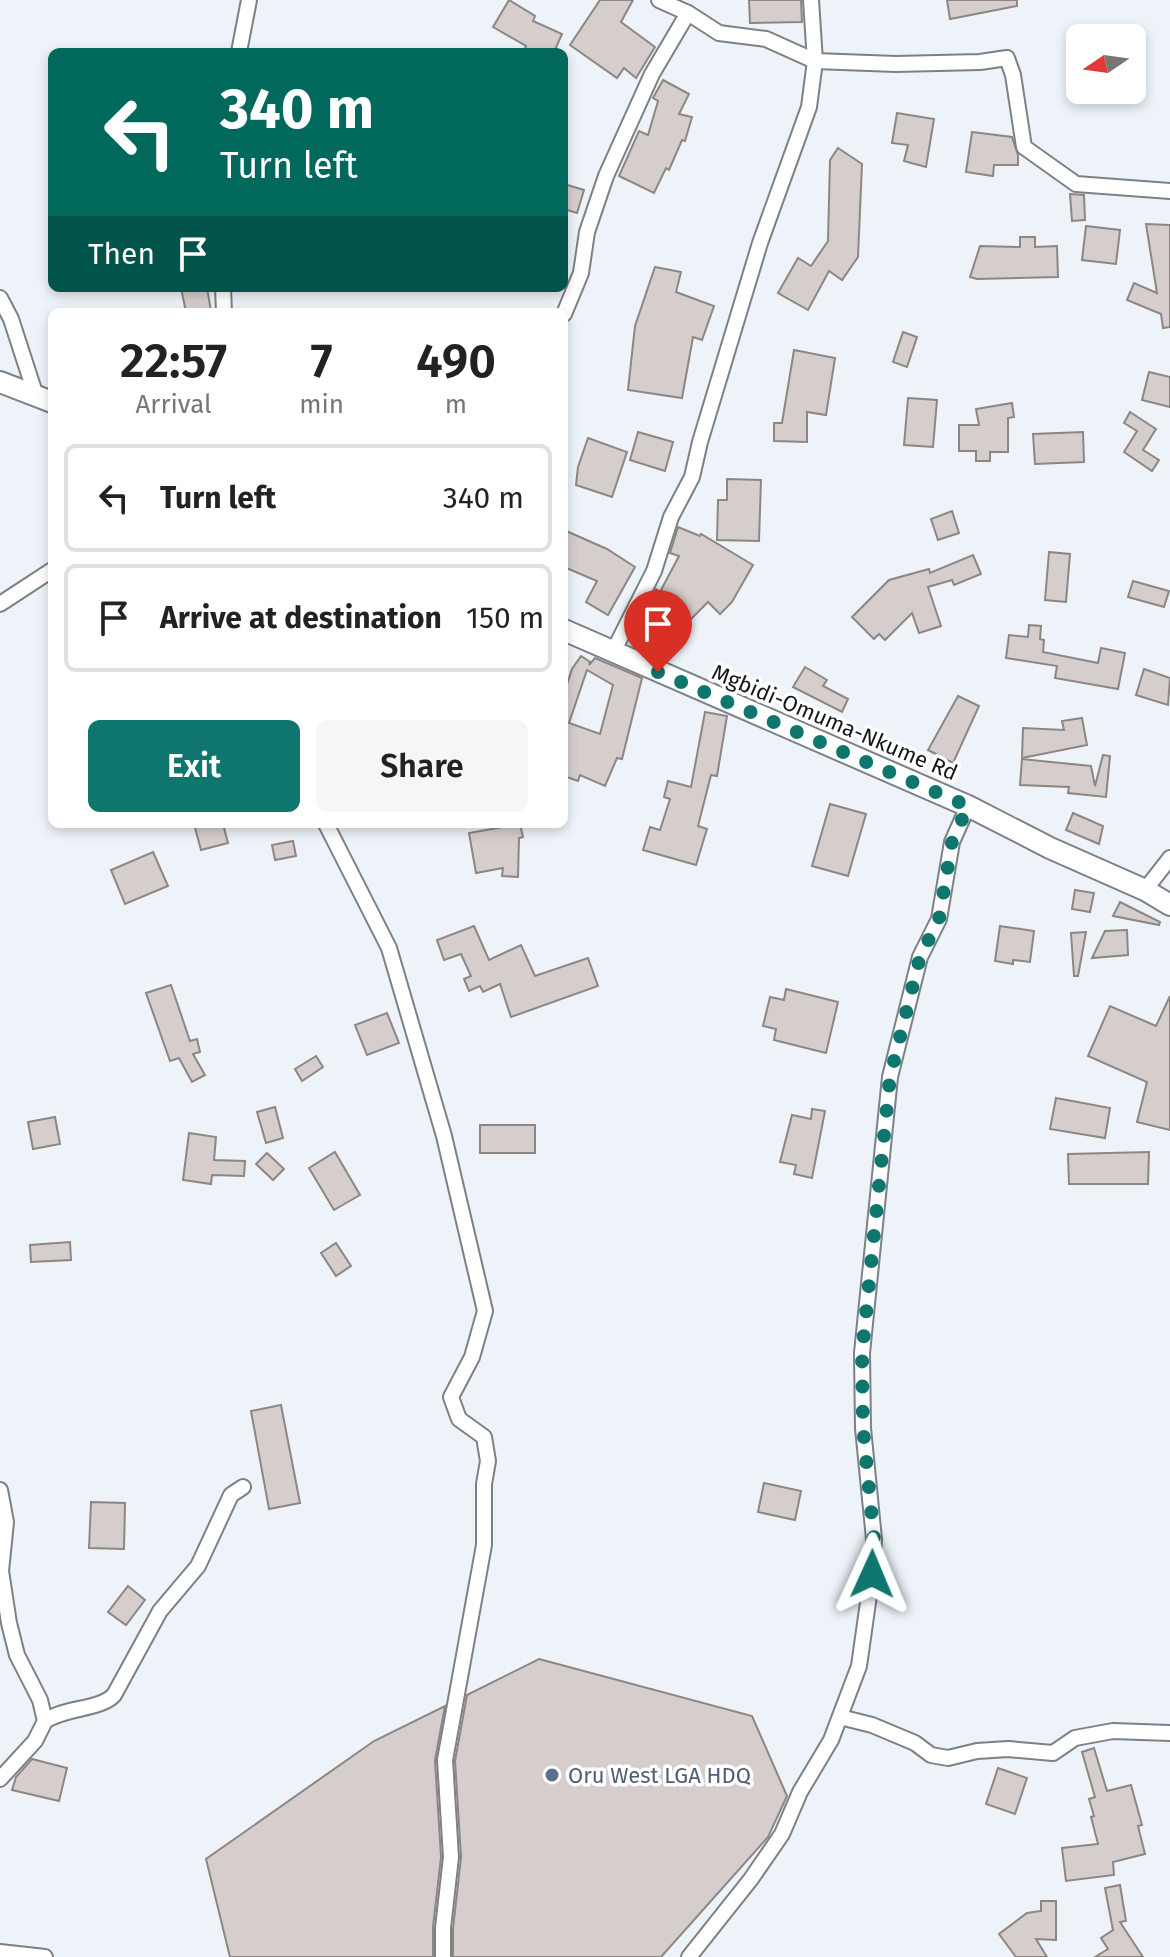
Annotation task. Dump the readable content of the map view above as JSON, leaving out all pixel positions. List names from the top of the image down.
{
  "streets": {
    "street": ["Mgbidi-Omuma-Nkume Rd"]
  },
  "places": ["Oru West LGA HDQ"],
  "north": "left",
  "page": {
    "turn": ["340 m", "Turn left"],
    "then": "Then",
    "eta": [
      "22:57",
      "Arrival",
      "7",
      "min",
      "490",
      "m"
    ],
    "list": [
      {
        "name": "Turn left",
        "value": "340 m"
      },
      {
        "name": "Arrive at destination",
        "value": "150 m"
      }
    ],
    "buttons": ["Exit", "Share"]
  }
}
